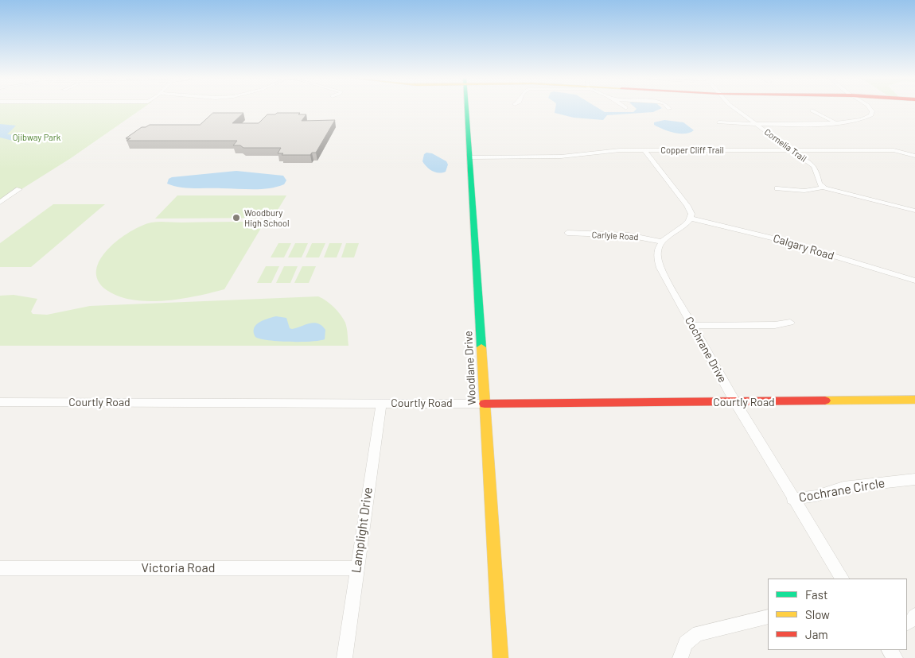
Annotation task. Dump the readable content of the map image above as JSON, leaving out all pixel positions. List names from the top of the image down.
{
  "streets": {
    "street": [
      "Cornelia Trail",
      "Copper Cliff Trail",
      "Carlyle Road",
      "Calgary Road",
      "Cochrane Drive",
      "Woodlane Drive",
      "Courtly Road",
      "Cochrane Circle",
      "Lamplight Drive",
      "Victoria Road"
    ]
  },
  "crossings": [
    ["Cornelia Trail", "Copper Cliff Trail"],
    ["Copper Cliff Trail", "Woodlane Drive"],
    ["Carlyle Road", "Cochrane Drive"],
    ["Cochrane Drive", "Courtly Road"],
    ["Cochrane Drive", "Cochrane Circle"],
    ["Woodlane Drive", "Courtly Road"],
    ["Courtly Road", "Lamplight Drive"],
    ["Lamplight Drive", "Victoria Road"]
  ],
  "parks": ["Ojibway Park"],
  "places": ["Woodbury High School"],
  "legend": ["Fast", "Slow", "Jam"]
}
